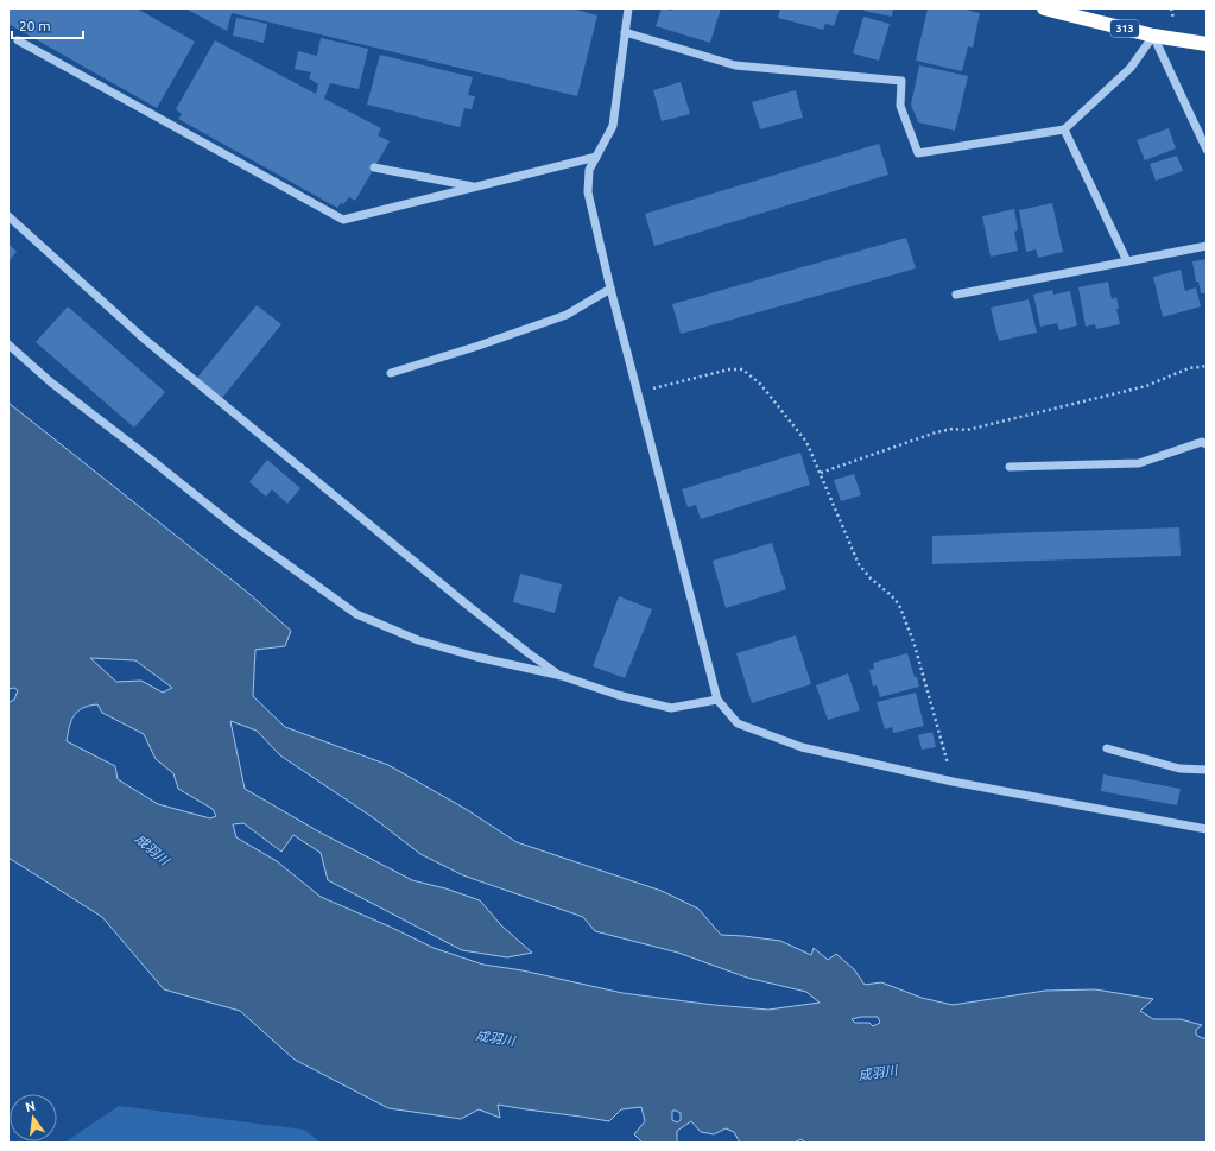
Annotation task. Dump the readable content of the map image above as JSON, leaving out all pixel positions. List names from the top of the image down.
{
  "streets": {
    "highway": ["313"]
  },
  "water": ["成羽川"],
  "scale_bar": "20 m",
  "north": "top"
}
